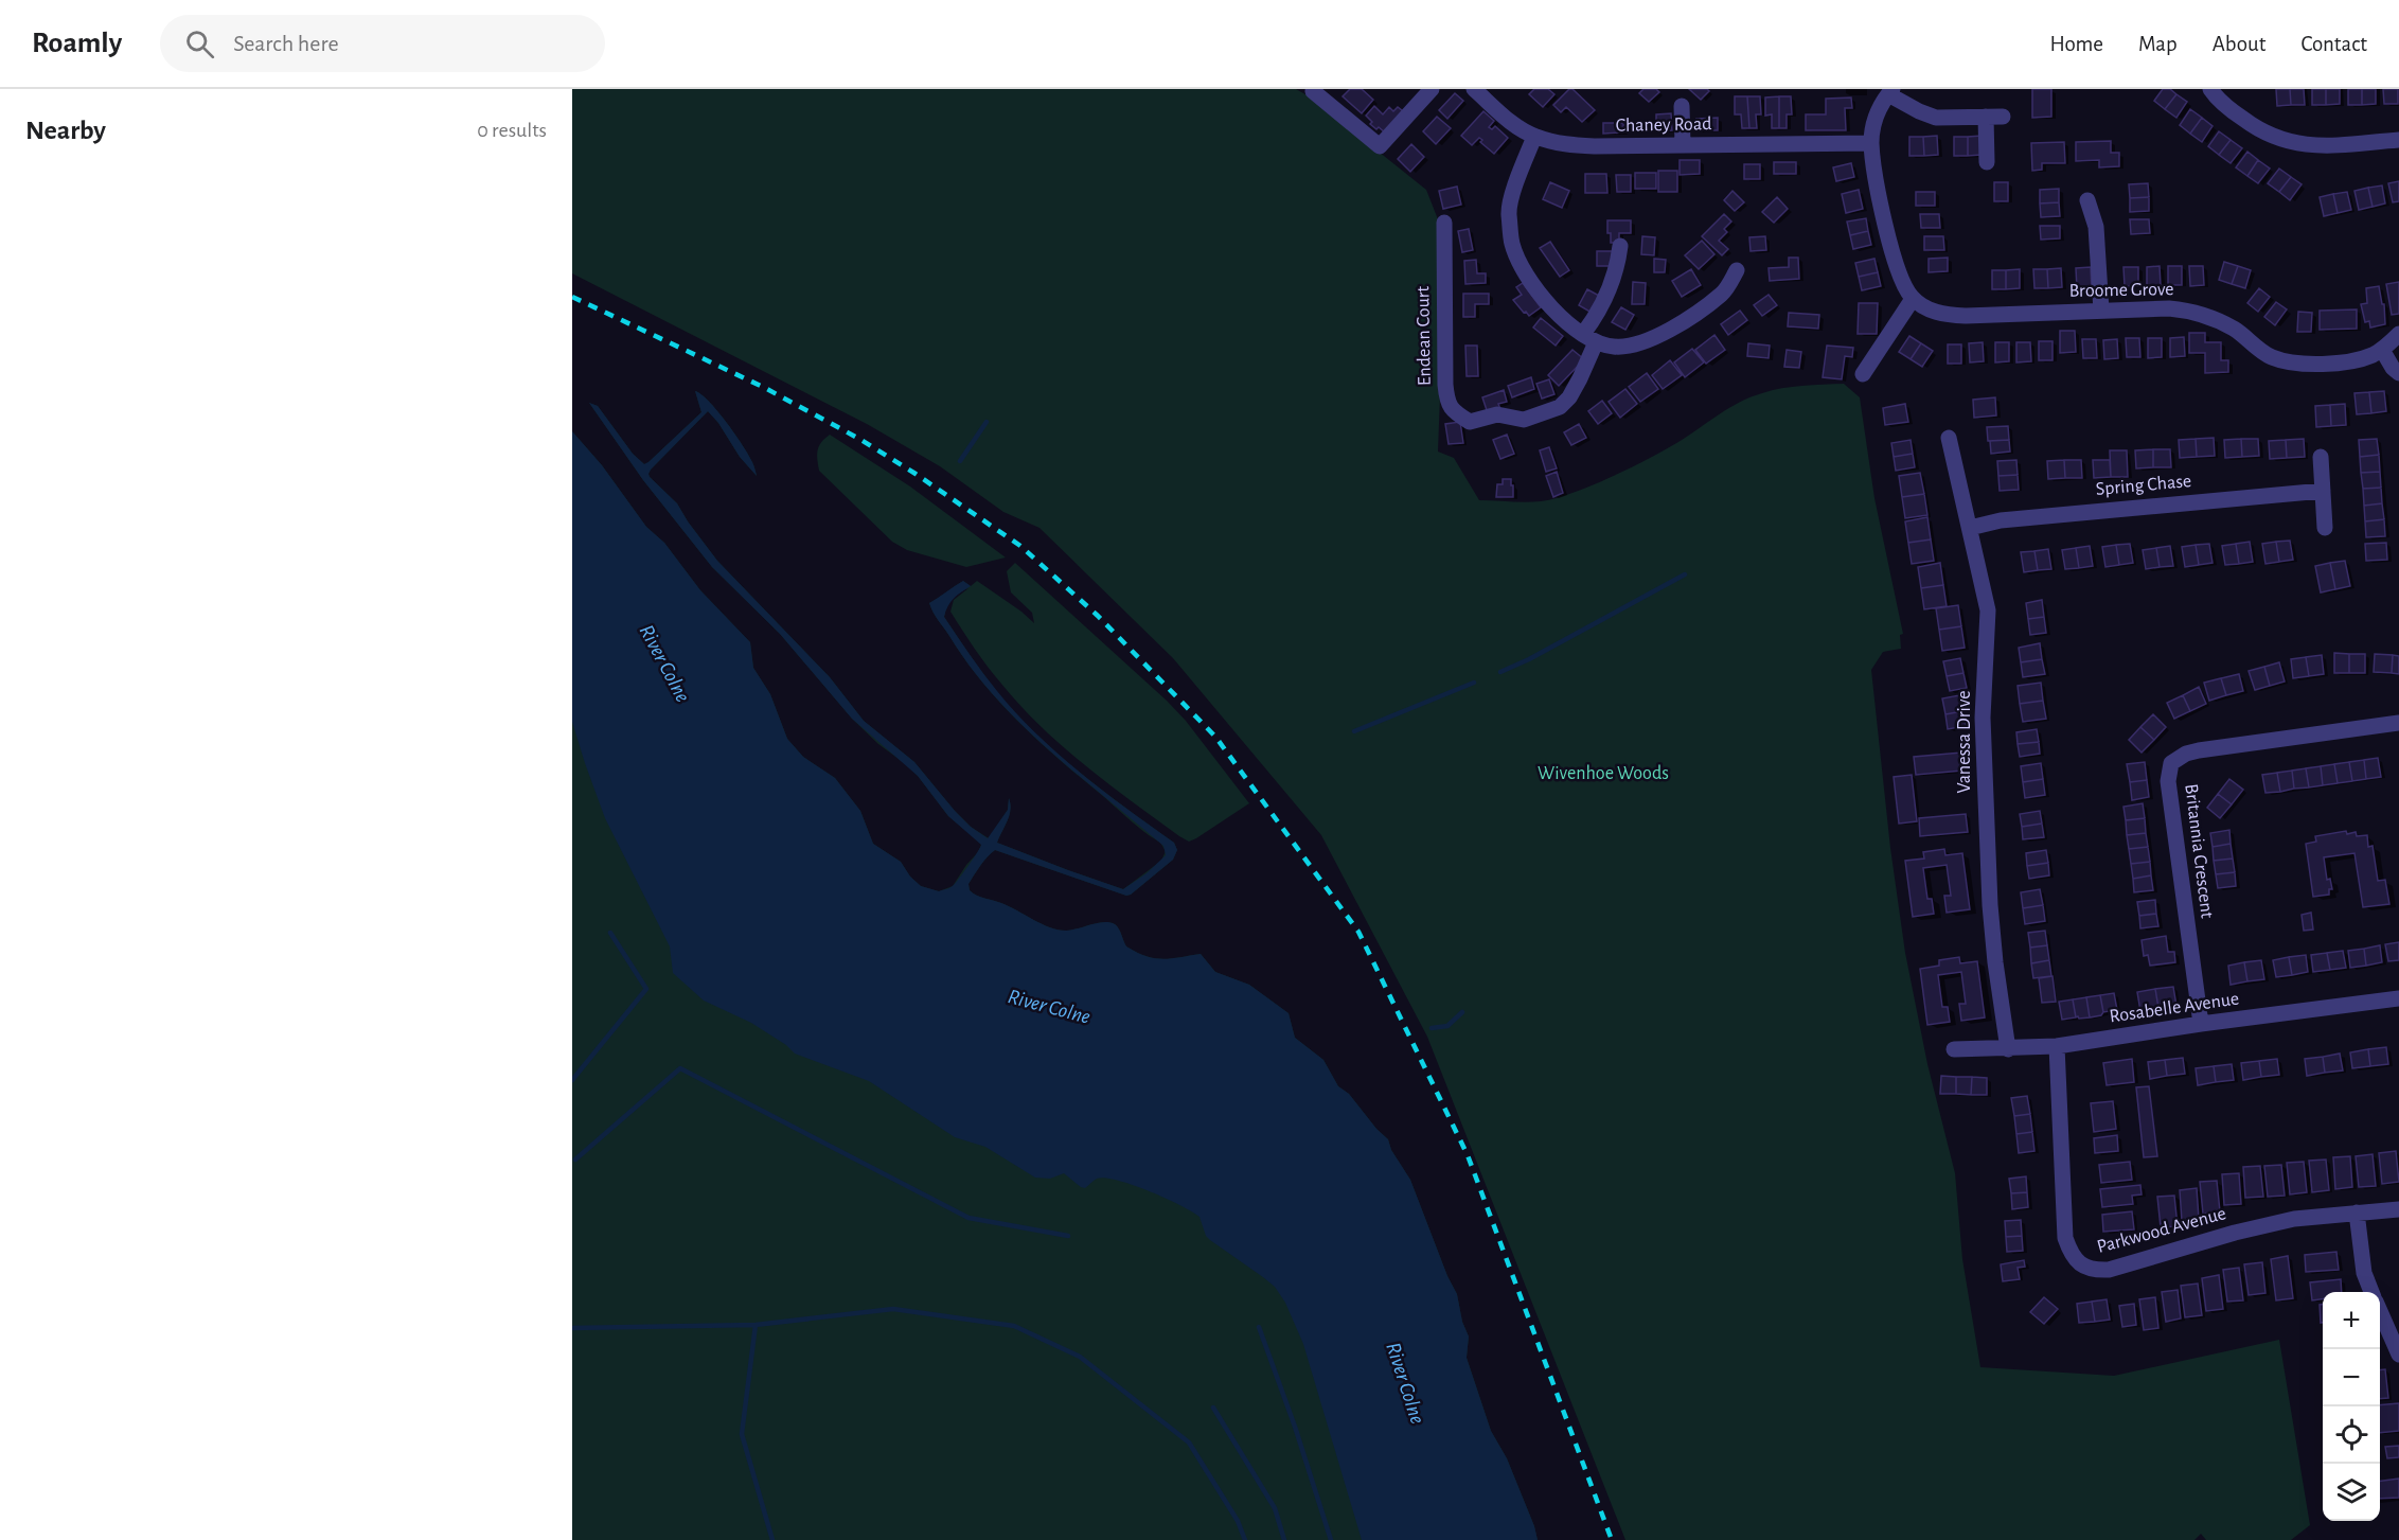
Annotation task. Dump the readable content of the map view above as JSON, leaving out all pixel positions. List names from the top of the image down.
{
  "streets": {
    "street": [
      "Chaney Road",
      "Broome Grove",
      "Endean Court",
      "Spring Chase",
      "Vanessa Drive",
      "Britannia Crescent",
      "Rosabelle Avenue",
      "Parkwood Avenue"
    ]
  },
  "crossings": [
    ["Spring Chase", "Vanessa Drive"],
    ["Vanessa Drive", "Rosabelle Avenue"],
    ["Britannia Crescent", "Rosabelle Avenue"],
    ["Rosabelle Avenue", "Parkwood Avenue"]
  ],
  "water": ["River Colne"],
  "parks": ["Wivenhoe Woods"],
  "page": {
    "header": "Roamly",
    "search": "Search here",
    "nav": [
      "Home",
      "Map",
      "About",
      "Contact"
    ],
    "heading": ["Nearby", "0 results"],
    "map_buttons": ["+", "−"]
  }
}
